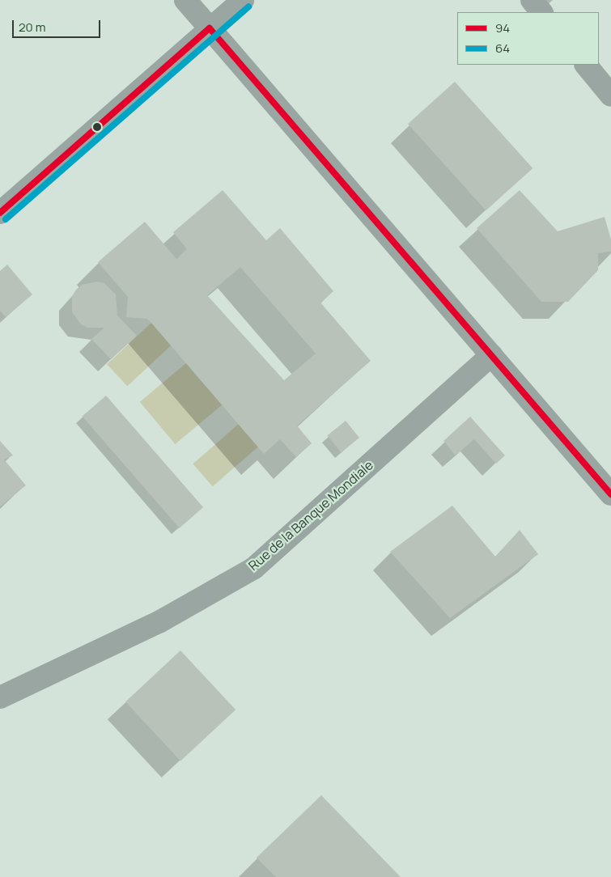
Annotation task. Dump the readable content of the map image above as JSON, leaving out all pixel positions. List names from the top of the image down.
{
  "streets": {
    "street": ["Rue de la Banque Mondiale"]
  },
  "lines": ["transit line 64", "transit line 94"],
  "legend": ["94", "64"],
  "scale_bar": "20 m"
}
